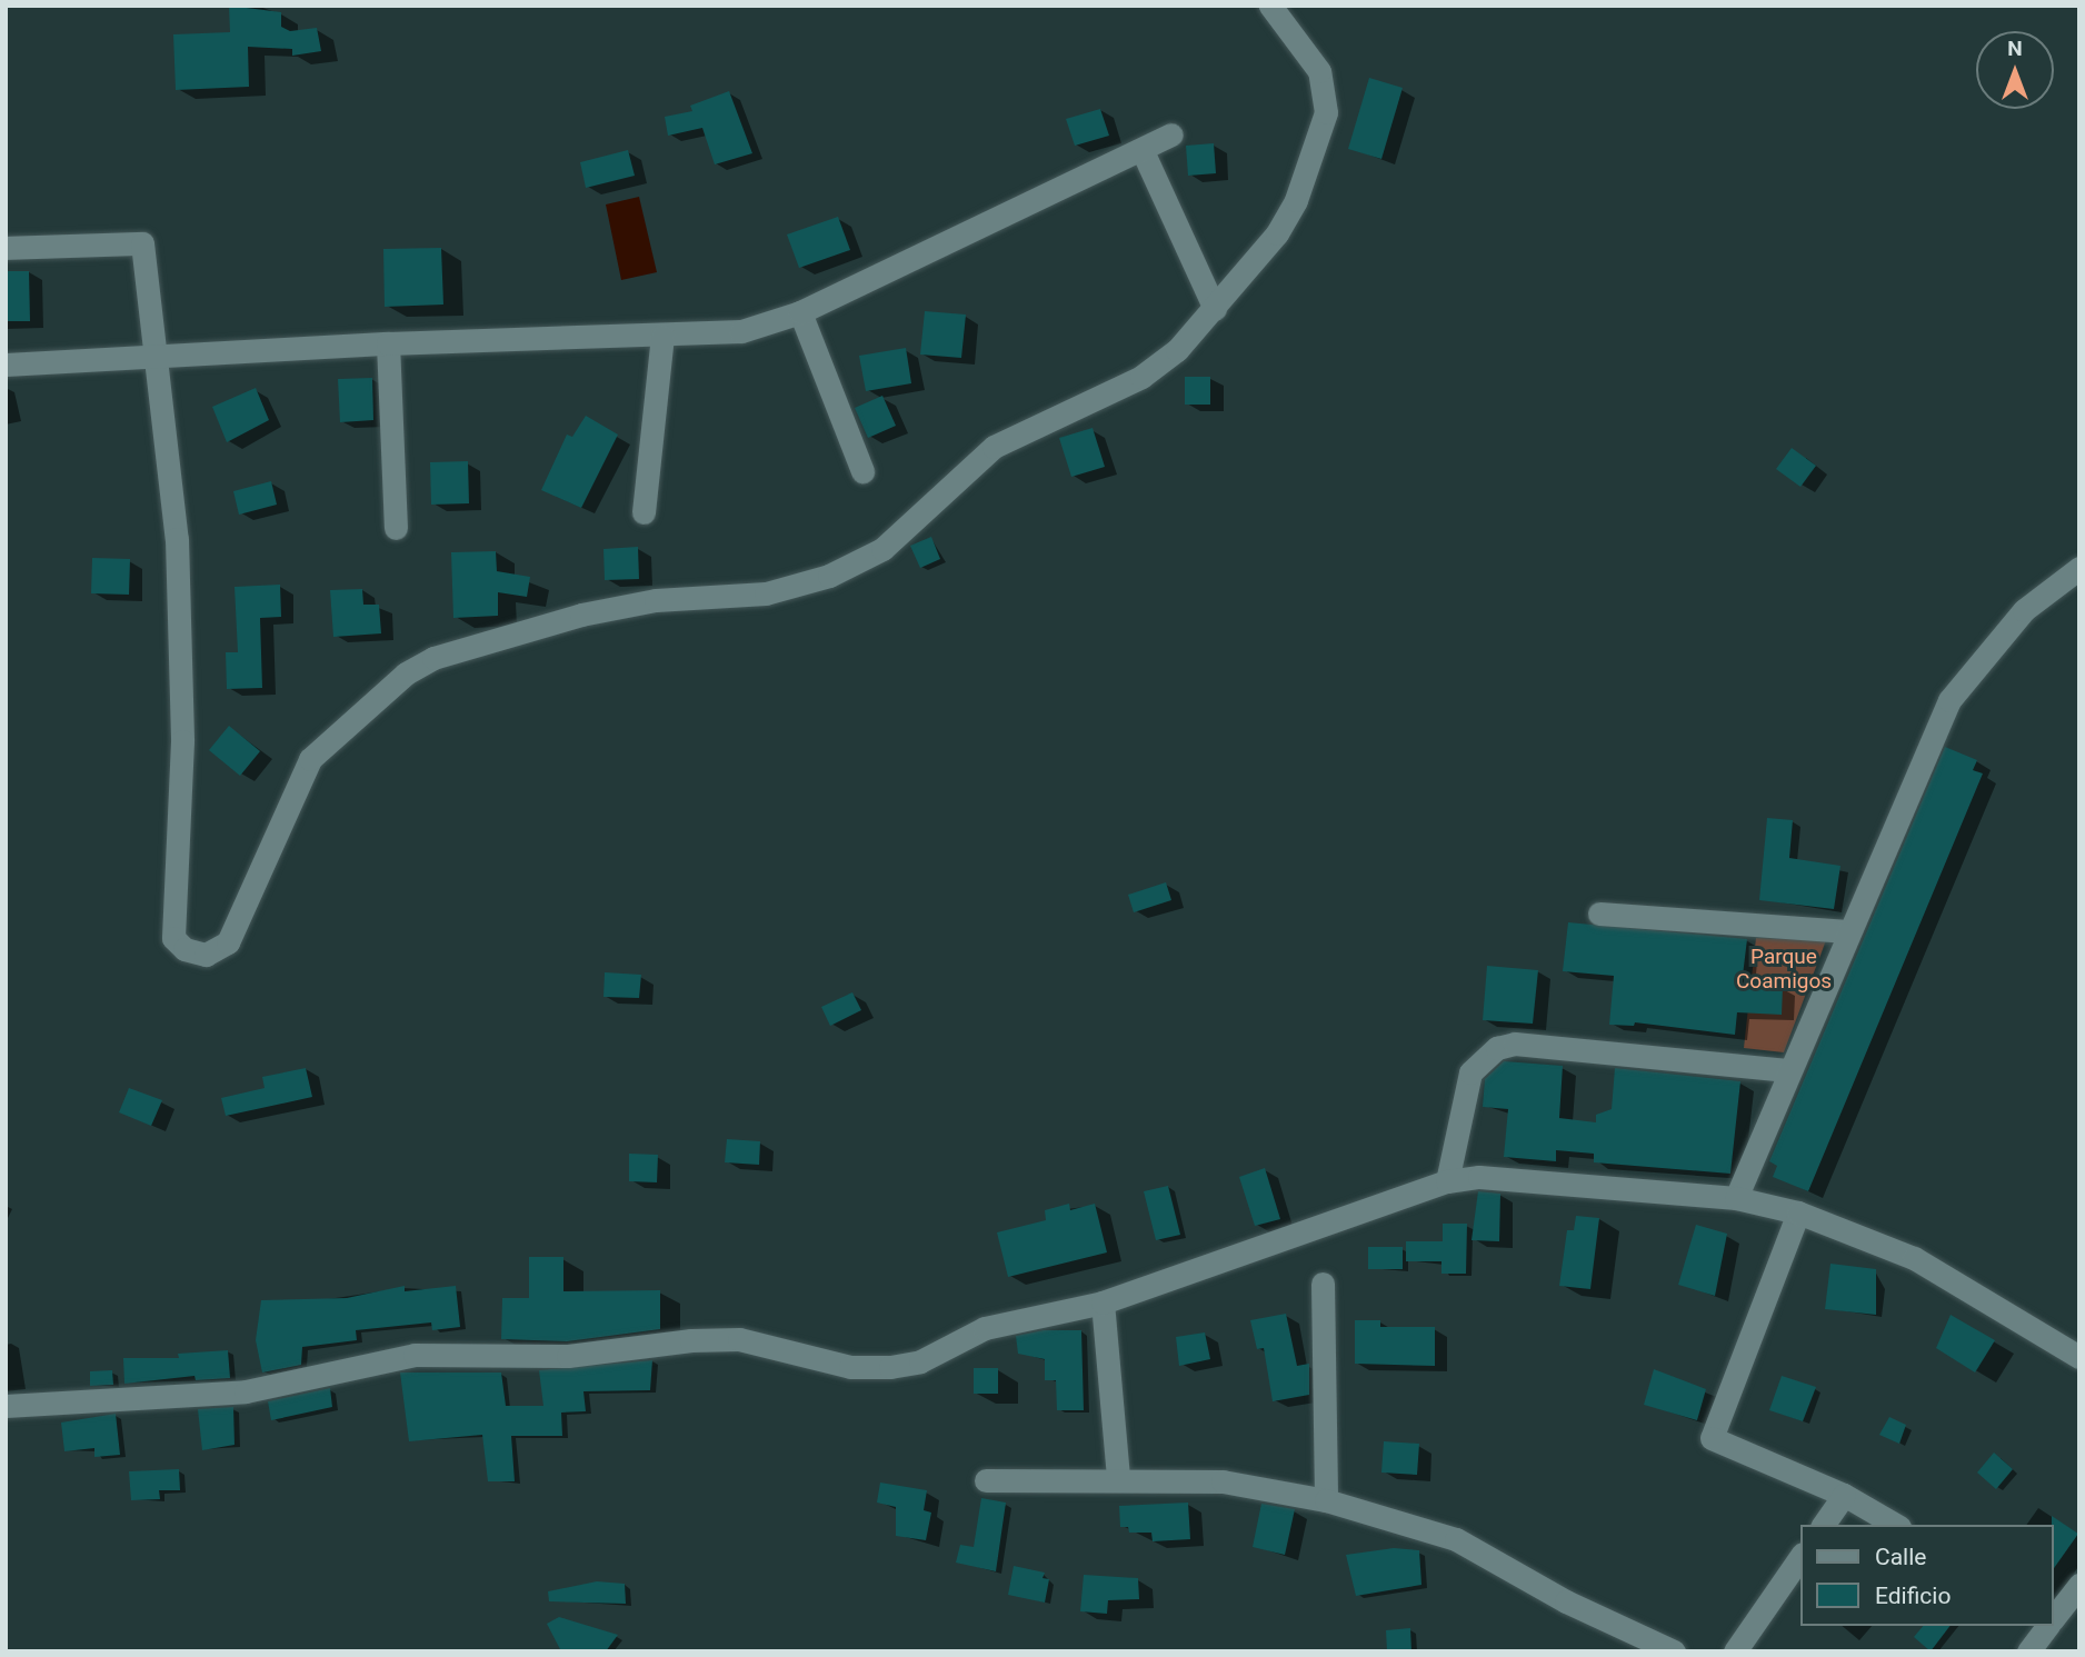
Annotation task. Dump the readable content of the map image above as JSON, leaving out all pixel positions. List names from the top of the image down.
{
  "parks": ["Parque Coamigos"],
  "legend": ["Calle", "Edificio"],
  "north": "top"
}
